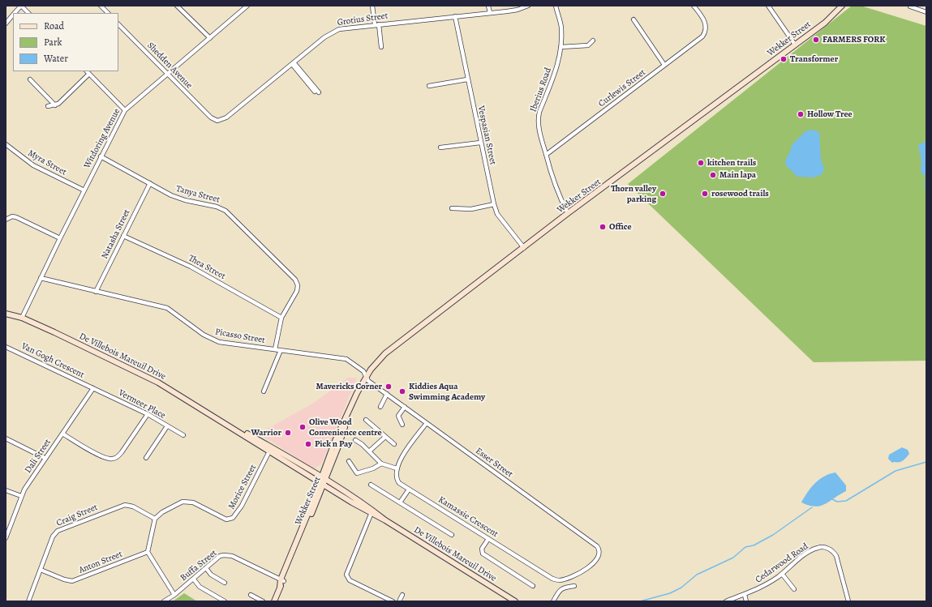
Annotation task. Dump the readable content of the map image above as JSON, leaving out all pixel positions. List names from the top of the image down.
{
  "streets": {
    "street": [
      "Grotius Street",
      "Wekker Street",
      "Shedden Avenue",
      "Curlewis Street",
      "Iberius Road",
      "Vespasian Street",
      "Witdoring Avenue",
      "Myra Street",
      "Tanya Street",
      "Natasha Street",
      "Thea Street",
      "Picasso Street",
      "De Villebois Mareuil Drive",
      "Van Gogh Crescent",
      "Vermeer Place",
      "Dali Street",
      "Esser Street",
      "Morice Street",
      "Craig Street",
      "Kamassie Crescent",
      "Anton Street",
      "Cedarwood Road",
      "Buffa Street"
    ]
  },
  "crossings": [
    ["Grotius Street", "Shedden Avenue"],
    ["Grotius Street", "Vespasian Street"],
    ["Wekker Street", "Iberius Road"],
    ["Wekker Street", "Vespasian Street"],
    ["Wekker Street", "Picasso Street"],
    ["Wekker Street", "De Villebois Mareuil Drive"],
    ["Wekker Street", "Esser Street"],
    ["Wekker Street", "Buffa Street"],
    ["Shedden Avenue", "Witdoring Avenue"],
    ["Curlewis Street", "Iberius Road"],
    ["Witdoring Avenue", "Myra Street"],
    ["Witdoring Avenue", "Tanya Street"],
    ["Witdoring Avenue", "Picasso Street"],
    ["Witdoring Avenue", "De Villebois Mareuil Drive"],
    ["Tanya Street", "Natasha Street"],
    ["Tanya Street", "Thea Street"],
    ["Natasha Street", "Thea Street"],
    ["Natasha Street", "Picasso Street"],
    ["Picasso Street", "Esser Street"],
    ["De Villebois Mareuil Drive", "Morice Street"],
    ["Van Gogh Crescent", "Vermeer Place"],
    ["Van Gogh Crescent", "Dali Street"],
    ["Vermeer Place", "Dali Street"],
    ["Esser Street", "Kamassie Crescent"],
    ["Morice Street", "Craig Street"],
    ["Craig Street", "Anton Street"]
  ],
  "places": [
    "FARMERS FORK",
    "Transformer",
    "Hollow Tree",
    "kitchen trails",
    "Main lapa",
    "Thorn valley parking",
    "rosewood trails",
    "Office",
    "Mavericks Corner",
    "Kiddies Aqua Swimming Academy",
    "Olive Wood Convenience centre",
    "Warrior",
    "Pick n Pay"
  ],
  "legend": ["Road", "Park", "Water"]
}
